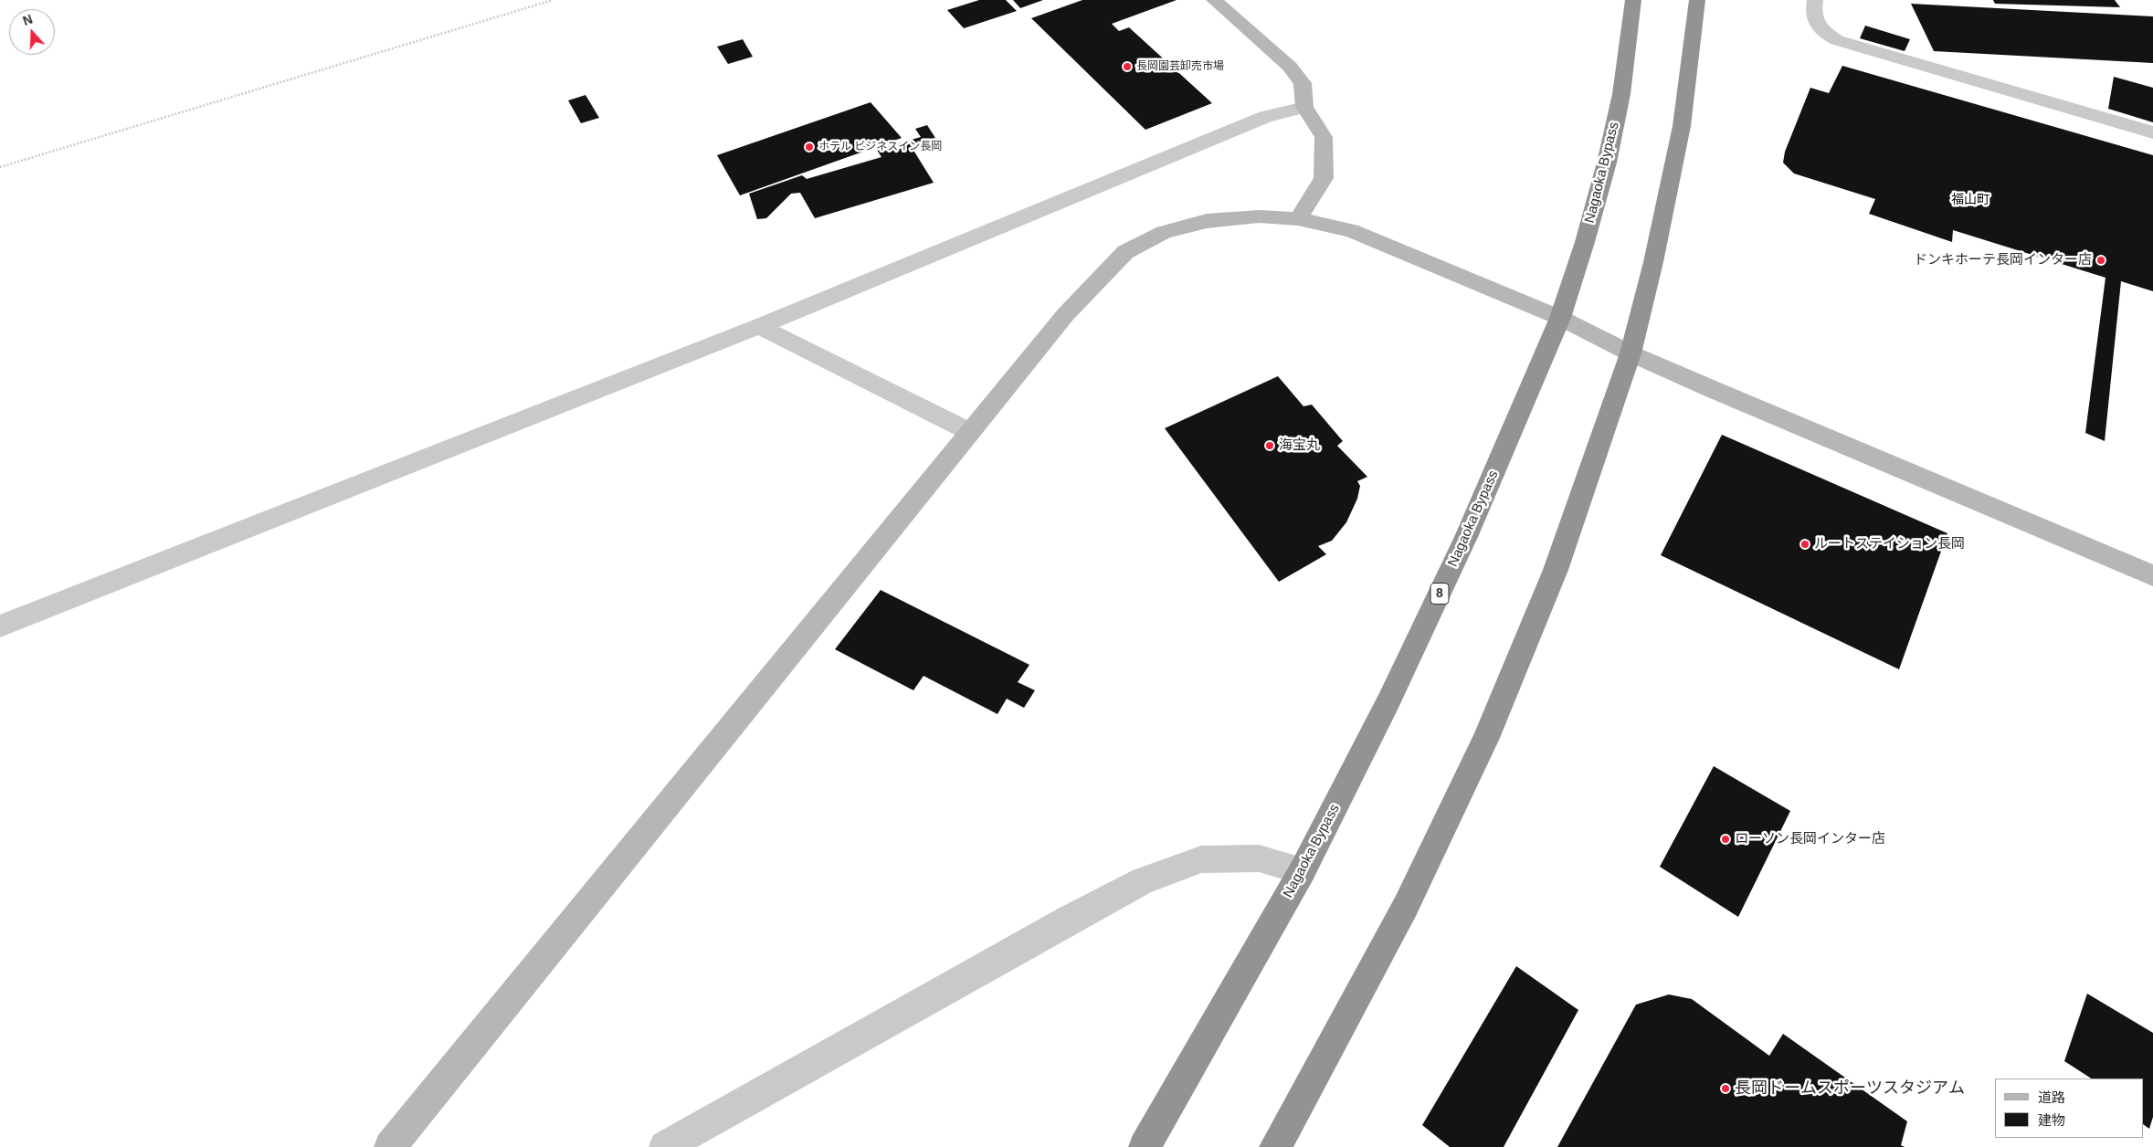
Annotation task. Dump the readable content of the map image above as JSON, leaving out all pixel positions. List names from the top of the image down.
{
  "streets": {
    "highway": ["Nagaoka Bypass", "8"]
  },
  "districts": ["福山町"],
  "places": [
    "長岡園芸卸売市場",
    "ホテル ビジネスイン長岡",
    "ドンキホーテ長岡インター店",
    "海宝丸",
    "ルートステイション長岡",
    "ローソン長岡インター店",
    "長岡ドームスポーツスタジアム"
  ],
  "legend": ["道路", "建物"],
  "north": "top"
}
